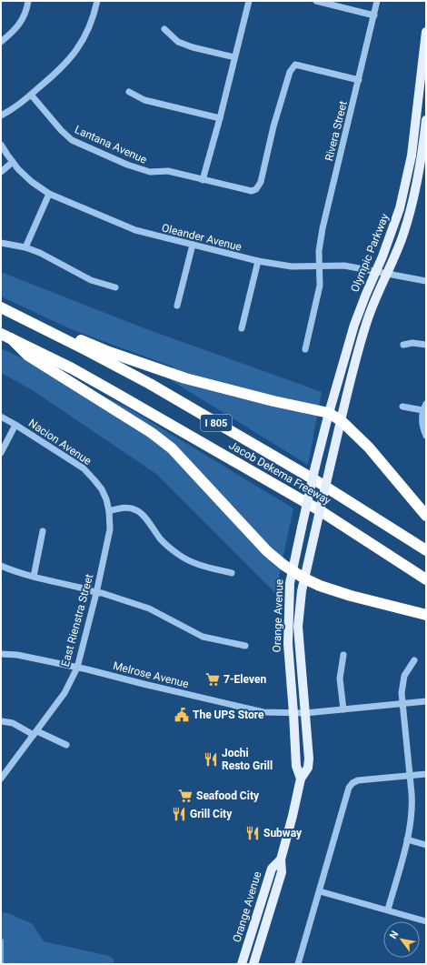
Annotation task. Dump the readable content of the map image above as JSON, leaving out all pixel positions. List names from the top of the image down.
{
  "streets": {
    "highway": ["I 805", "Jacob Dekema Freeway"],
    "main road": ["Olympic Parkway", "Orange Avenue"],
    "street": [
      "Rivera Street",
      "Lantana Avenue",
      "Oleander Avenue",
      "Nacion Avenue",
      "East Rienstra Street",
      "Melrose Avenue"
    ]
  },
  "crossings": [
    ["Rivera Street", "Lantana Avenue"],
    ["Rivera Street", "Oleander Avenue"],
    ["Oleander Avenue", "Olympic Parkway"],
    ["Olympic Parkway", "Orange Avenue"],
    ["Nacion Avenue", "East Rienstra Street"],
    ["Orange Avenue", "Melrose Avenue"],
    ["East Rienstra Street", "Melrose Avenue"]
  ],
  "places": {
    "supermarket": ["7-Eleven", "Seafood City"],
    "public building": ["The UPS Store"],
    "restaurant": ["Jochi Resto Grill", "Grill City", "Subway"]
  },
  "north": "top left"
}
